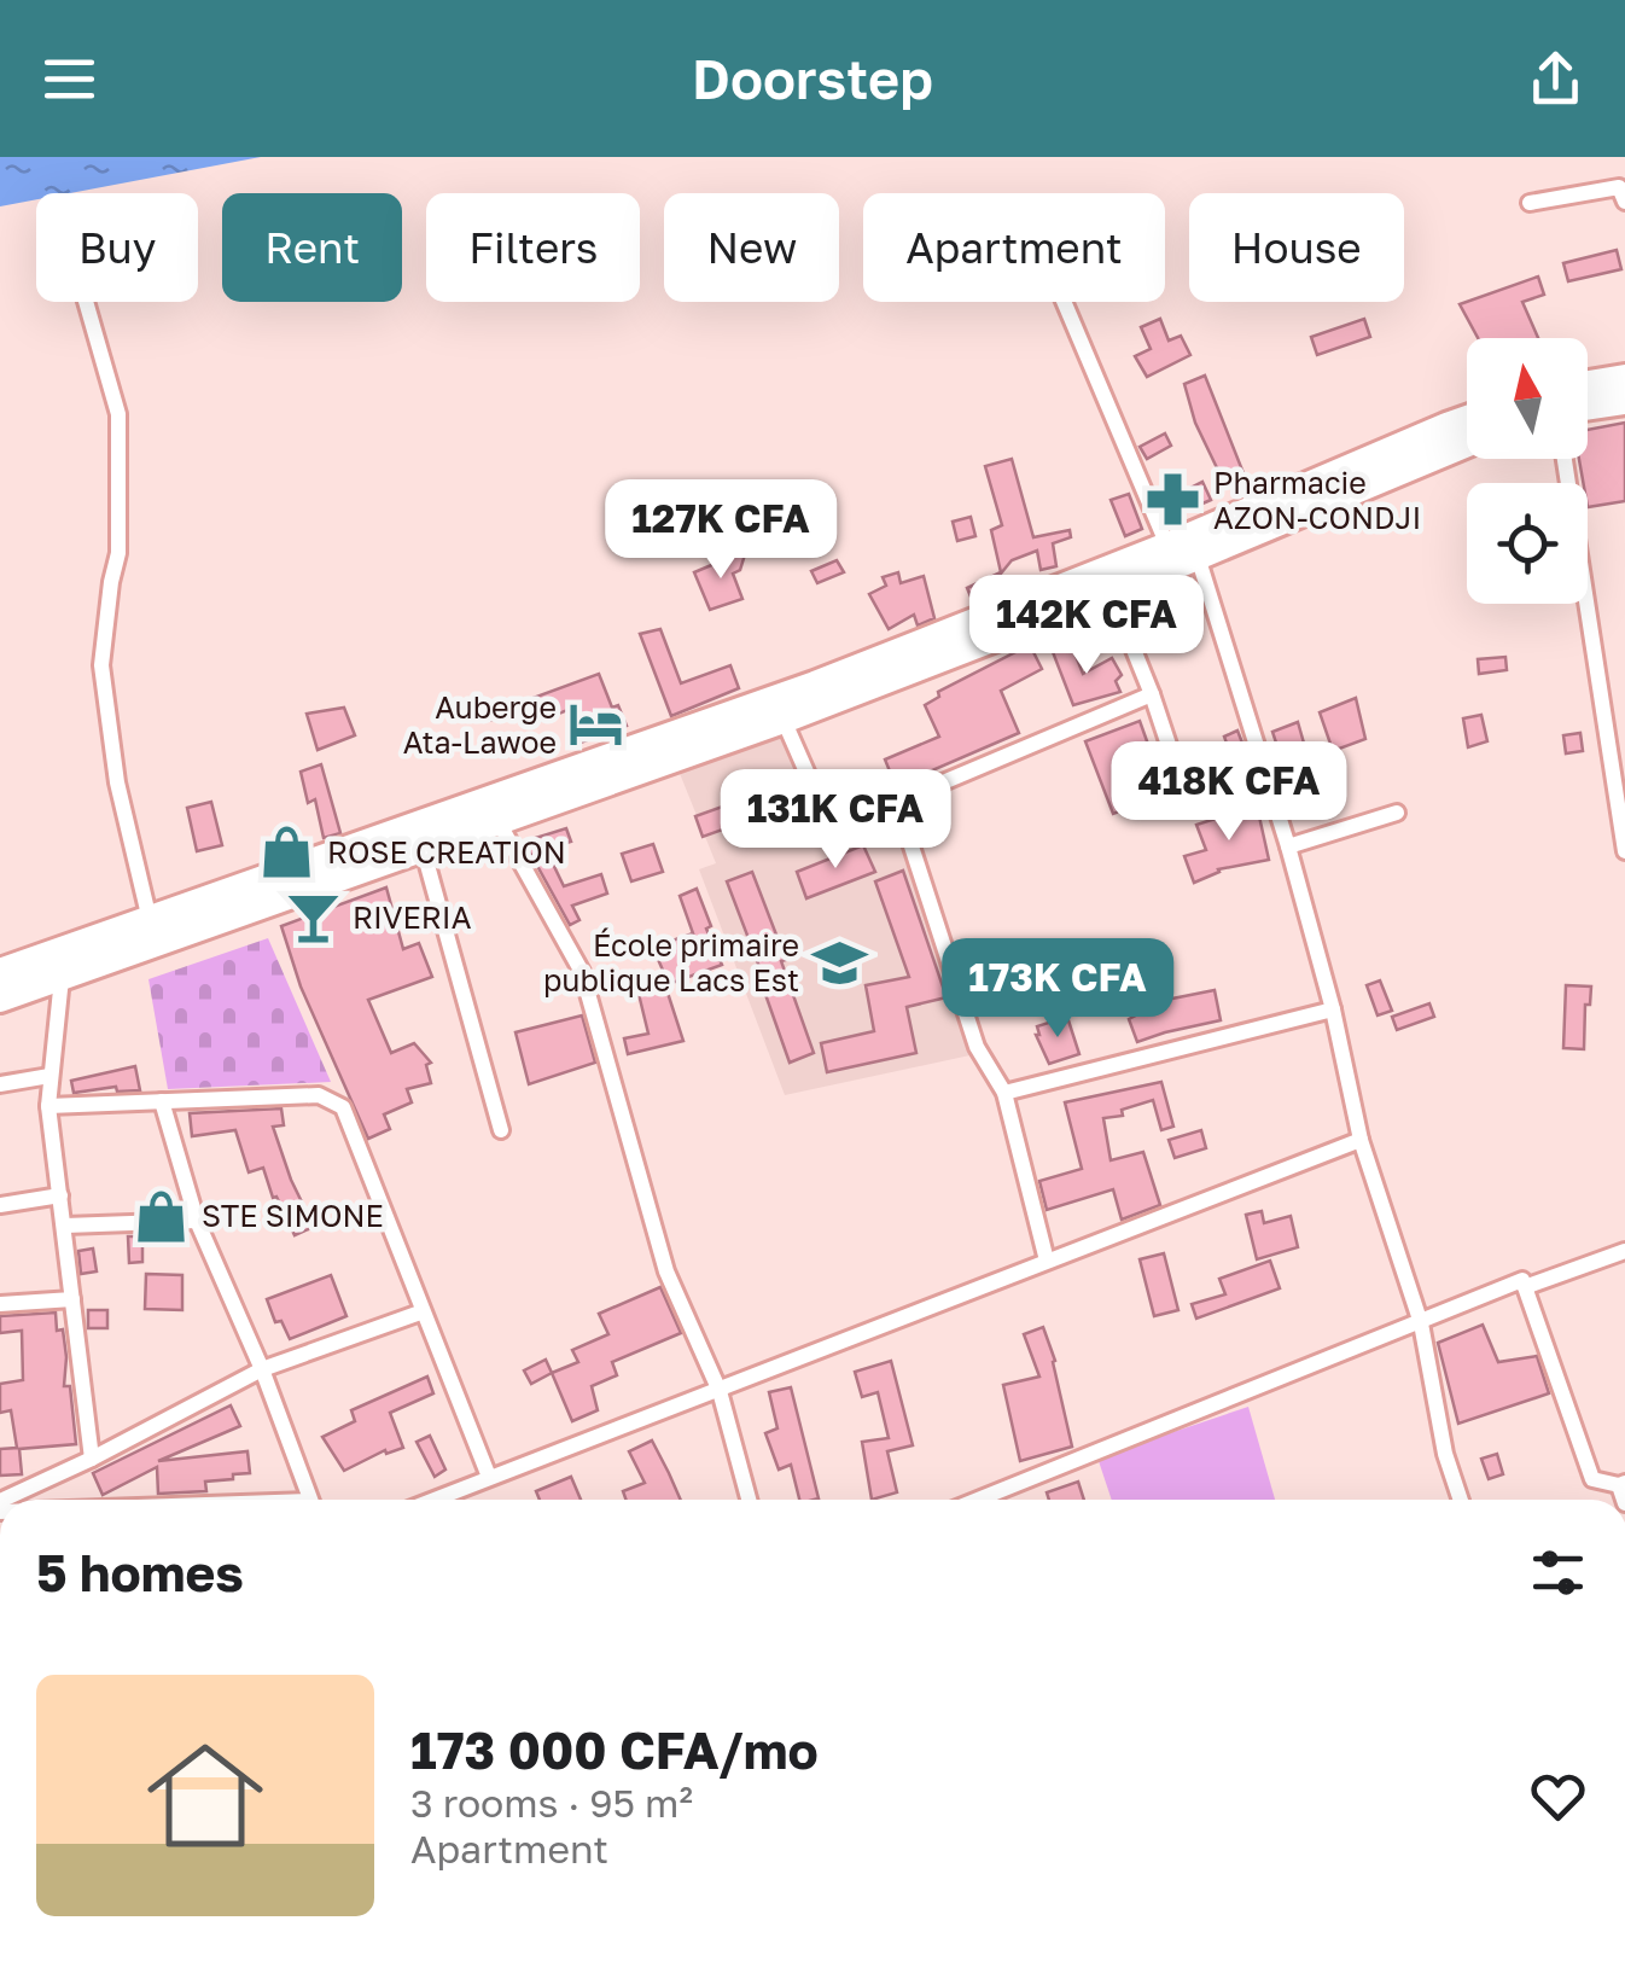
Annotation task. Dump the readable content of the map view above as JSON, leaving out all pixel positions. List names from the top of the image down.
{
  "places": {
    "pharmacy": ["Pharmacie AZON-CONDJI"],
    "hotel": ["Auberge Ata-Lawoe"],
    "shop": ["ROSE CREATION", "STE SIMONE"],
    "bar": ["RIVERIA"],
    "school or university": ["École primaire publique Lacs Est"]
  },
  "north": "top",
  "page": {
    "header": "Doorstep",
    "chip": [
      "Buy",
      "Rent",
      "Filters",
      "New",
      "Apartment",
      "House"
    ],
    "price": [
      "127K CFA",
      "142K CFA",
      "418K CFA",
      "131K CFA",
      "173K CFA"
    ],
    "heading": "5 homes",
    "list": [
      {
        "name": "173 000 CFA/mo",
        "note": "3 rooms · 95 m² · Apartment"
      }
    ]
  }
}
